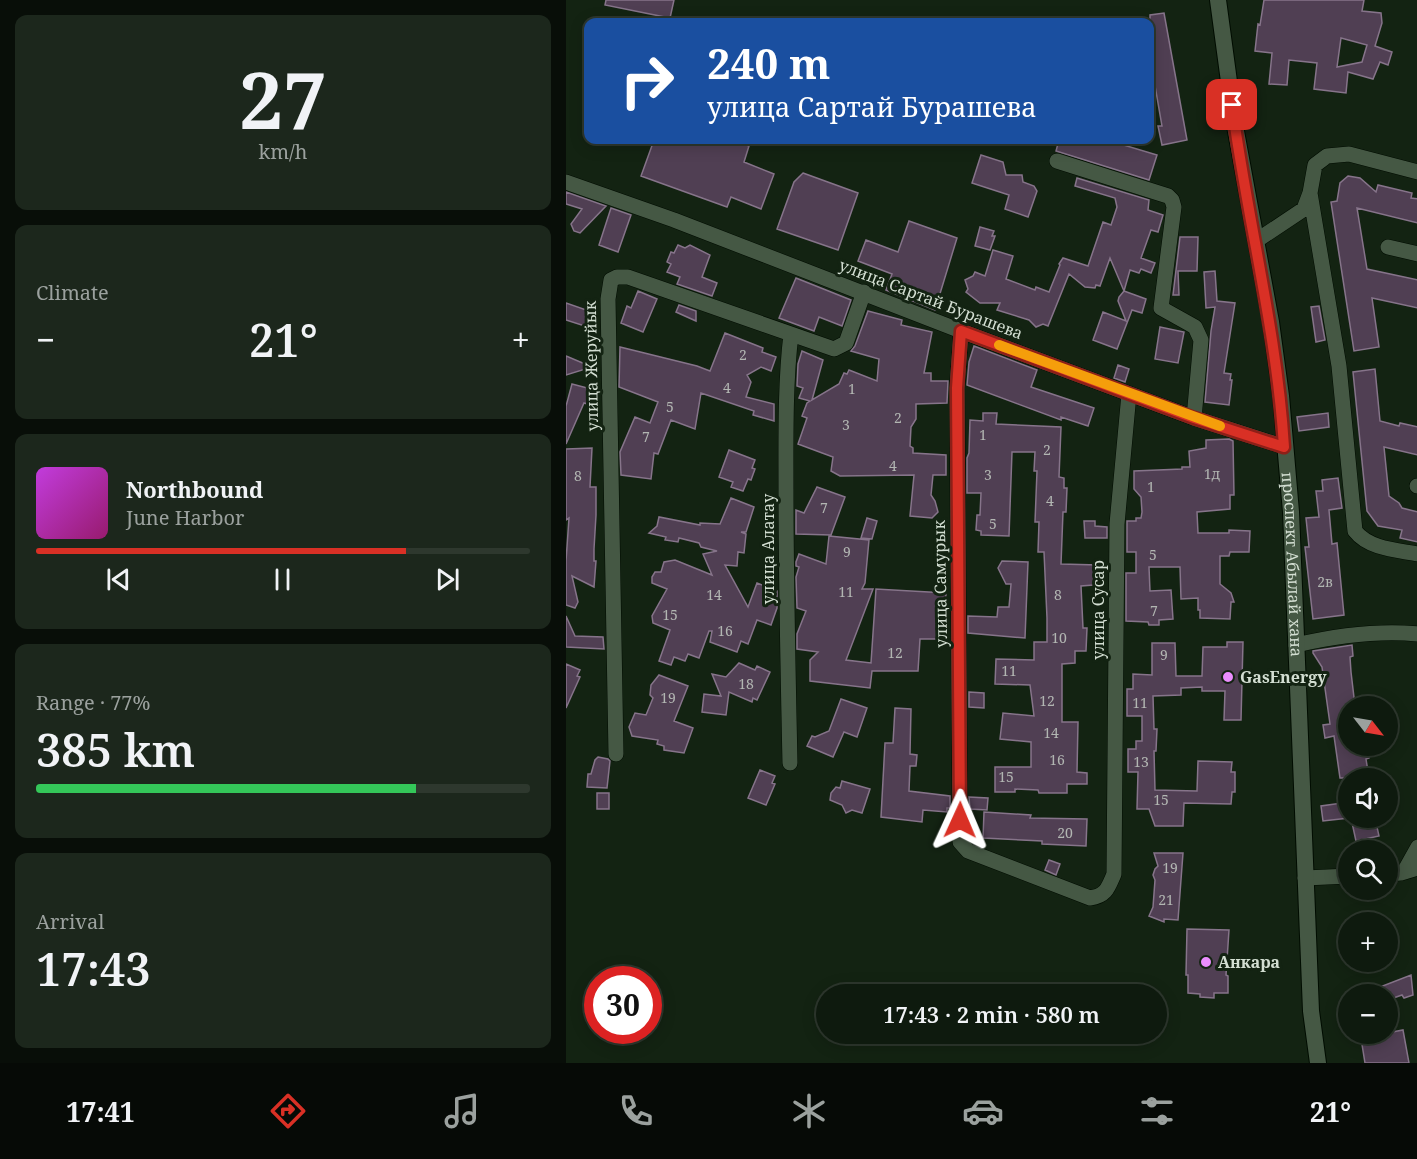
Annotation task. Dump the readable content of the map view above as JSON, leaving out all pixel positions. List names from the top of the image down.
{
  "streets": {
    "main road": ["проспект Абылай хана"],
    "street": [
      "улица Сартай Бурашева",
      "улица Жеруйык",
      "улица Алатау",
      "улица Самурык",
      "улица Сусар"
    ]
  },
  "crossings": [
    ["улица Сартай Бурашева", "улица Жеруйык"],
    ["улица Сартай Бурашева", "проспект Абылай хана"],
    ["улица Сартай Бурашева", "улица Самурык"],
    ["улица Сартай Бурашева", "улица Сусар"],
    ["улица Жеруйык", "улица Алатау"],
    ["улица Самурык", "улица Сусар"]
  ],
  "places": ["GasEnergy", "Анкара"],
  "house_numbers": [
    "2",
    "4",
    "1",
    "5",
    "2",
    "3",
    "1",
    "7",
    "2",
    "4",
    "1д",
    "3",
    "8",
    "1",
    "4",
    "7",
    "5",
    "9",
    "5",
    "2в",
    "11",
    "14",
    "8",
    "7",
    "15",
    "16",
    "10",
    "12",
    "9",
    "11",
    "18",
    "19",
    "12",
    "11",
    "14",
    "16",
    "13",
    "15",
    "15",
    "20",
    "19",
    "21"
  ],
  "north": "bottom right",
  "page": {
    "tile": [
      ["27", "km/h"],
      "Climate",
      ["Range · 77%", "385 km"],
      ["Arrival", "17:43"]
    ],
    "turn": ["240 m", "улица Сартай Бурашева"],
    "heat": ["−", "21°", "+"],
    "song": ["Northbound", "June Harbor"],
    "map_buttons": ["+", "−"],
    "limit": "30",
    "trip": "17:43 · 2 min · 580 m",
    "tabs": ["17:41", "21°"]
  }
}
